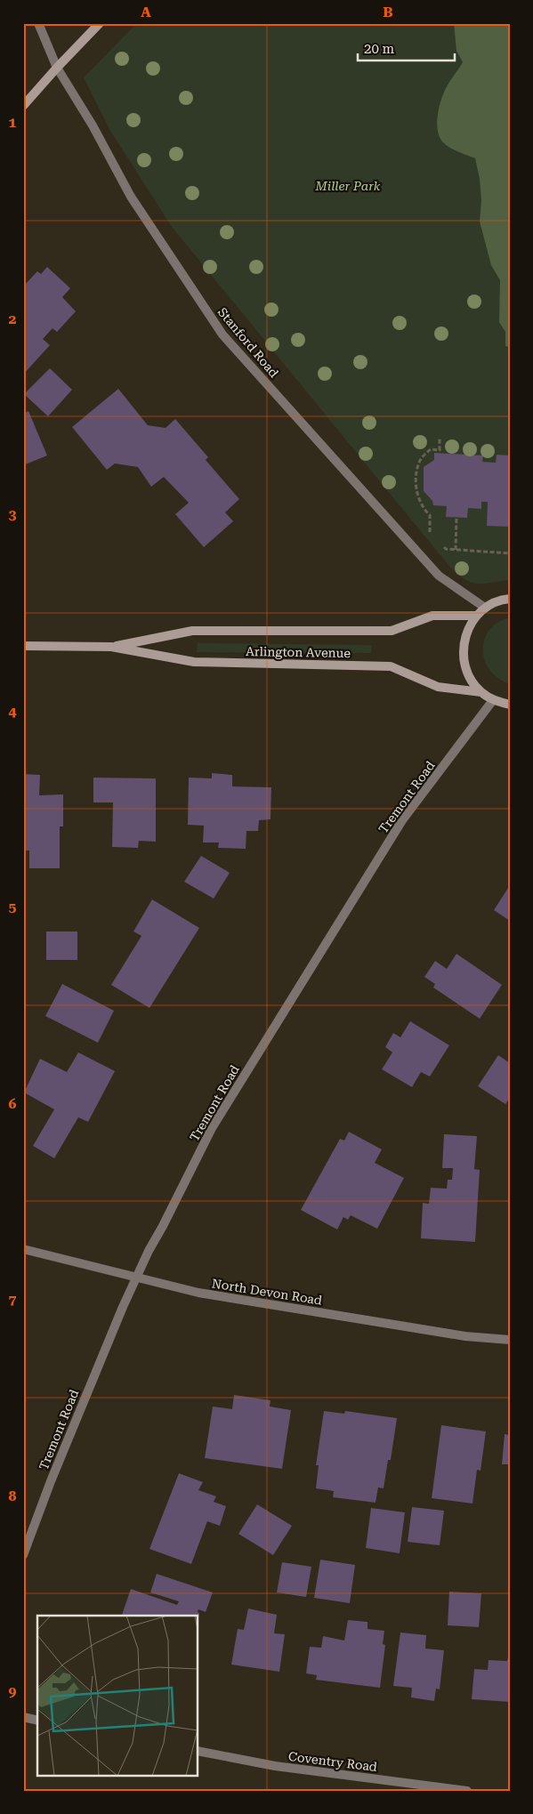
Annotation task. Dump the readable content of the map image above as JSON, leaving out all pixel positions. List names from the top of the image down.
{
  "streets": {
    "street": [
      "Stanford Road",
      "Arlington Avenue",
      "Tremont Road",
      "North Devon Road",
      "Coventry Road"
    ]
  },
  "crossings": [
    ["Tremont Road", "North Devon Road"]
  ],
  "parks": ["Miller Park"],
  "scale_bar": "20 m",
  "grid": {
    "columns": ["A", "B"],
    "rows": [
      "1",
      "2",
      "3",
      "4",
      "5",
      "6",
      "7",
      "8",
      "9"
    ]
  }
}
